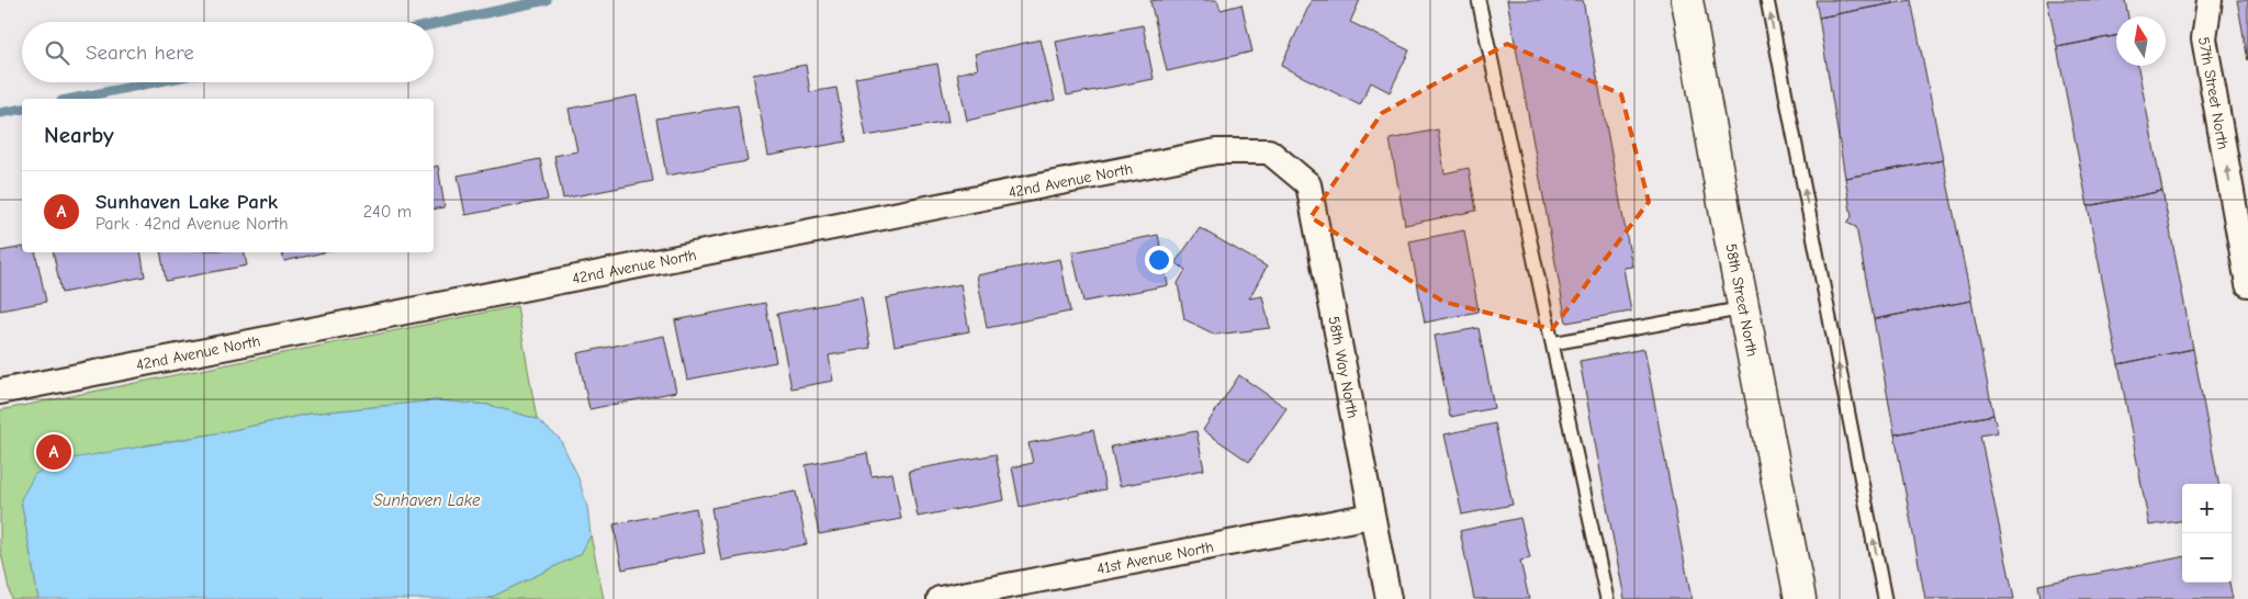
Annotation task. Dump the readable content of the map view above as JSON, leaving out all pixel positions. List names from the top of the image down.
{
  "streets": {
    "street": [
      "57th Street North",
      "42nd Avenue North",
      "58th Street North",
      "58th Way North",
      "41st Avenue North"
    ]
  },
  "crossings": [
    ["42nd Avenue North", "58th Way North"],
    ["58th Way North", "41st Avenue North"]
  ],
  "one_way": ["57th Street North"],
  "water": ["Sunhaven Lake"],
  "north": "top",
  "page": {
    "search": "Search here",
    "heading": "Nearby",
    "list": [
      {
        "mark": "A",
        "name": "Sunhaven Lake Park",
        "note": "Park · 42nd Avenue North",
        "value": "240 m"
      }
    ],
    "pins": "A",
    "map_buttons": ["+", "−"]
  }
}
